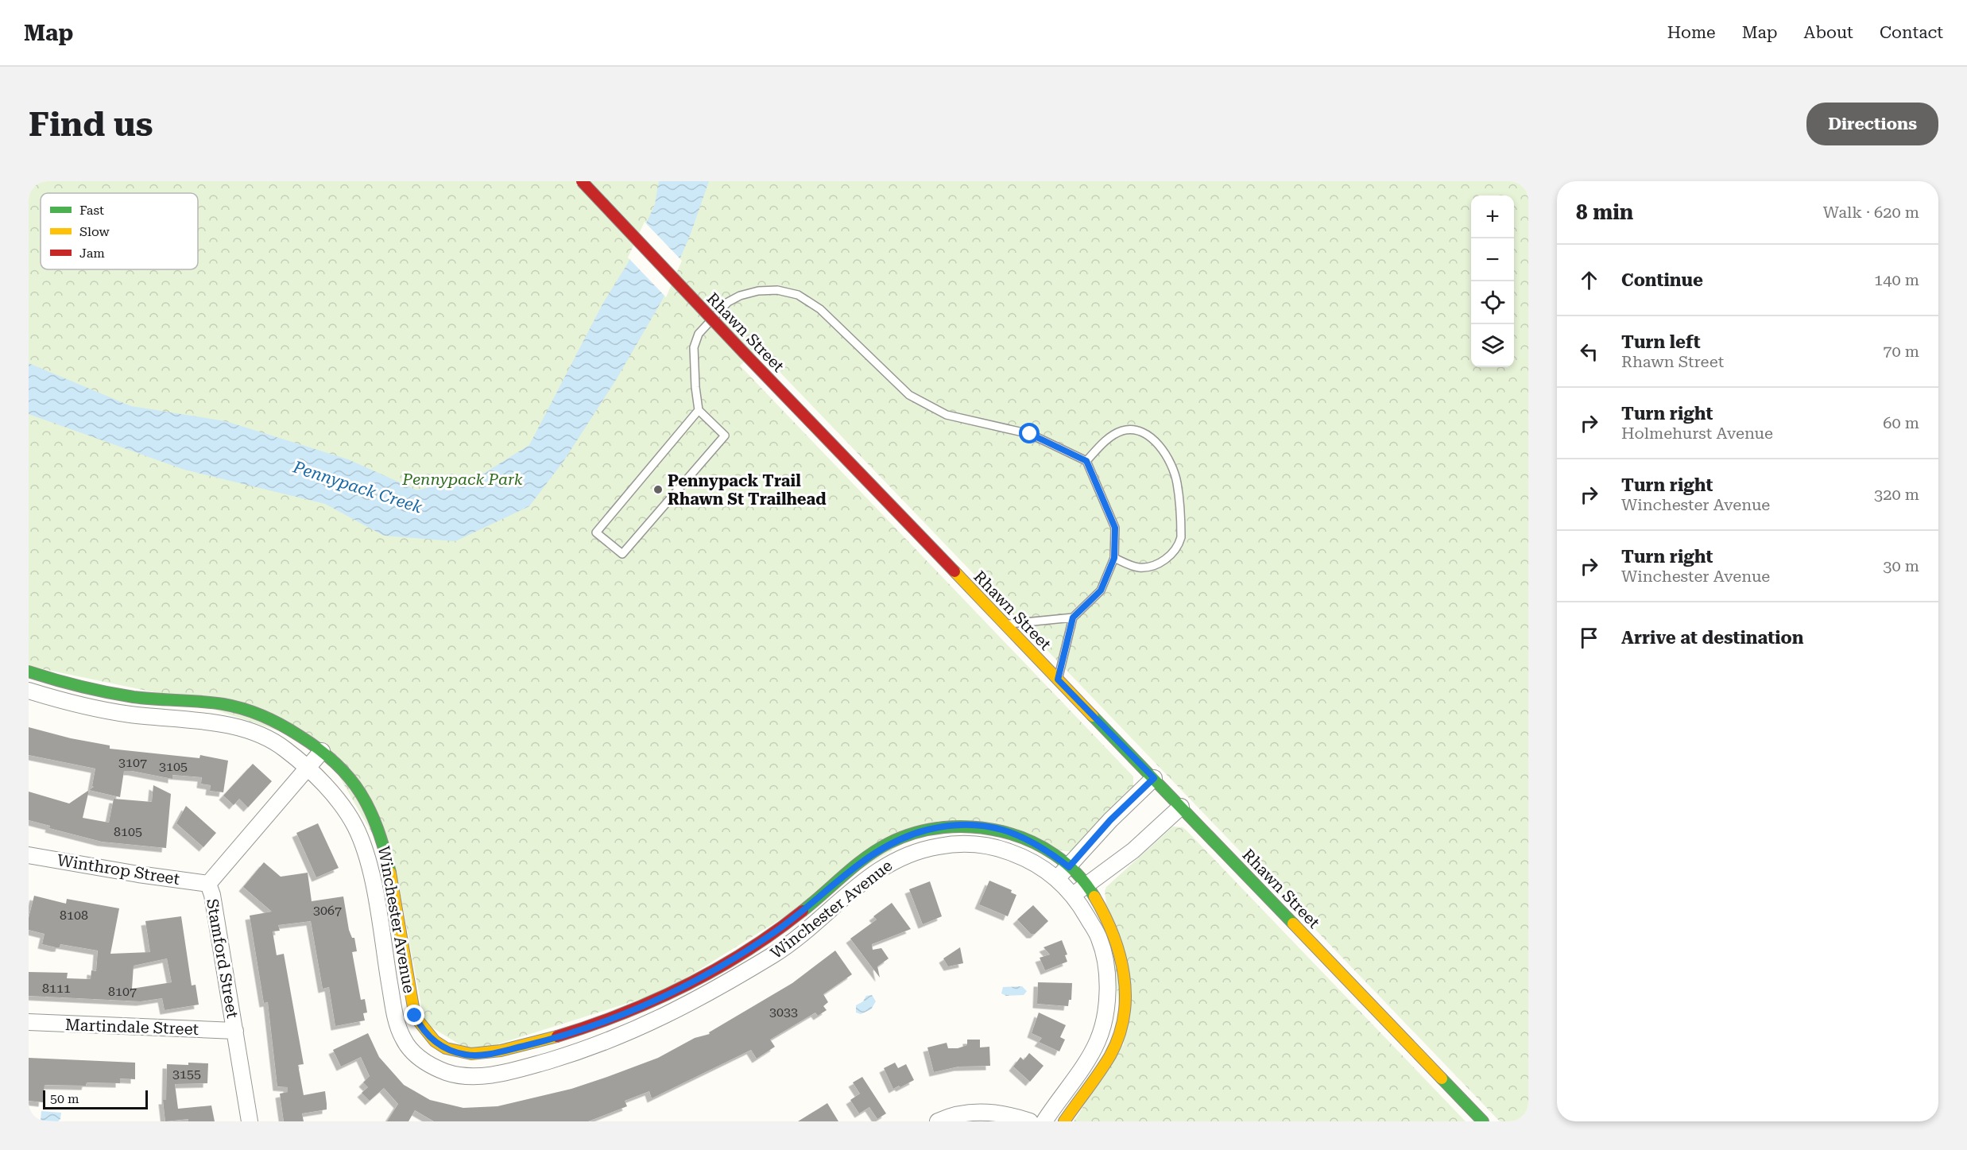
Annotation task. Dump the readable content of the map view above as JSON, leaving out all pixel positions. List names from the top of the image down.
{
  "streets": {
    "street": [
      "Rhawn Street",
      "Winthrop Street",
      "Winchester Avenue",
      "Stamford Street",
      "Martindale Street"
    ]
  },
  "crossings": [
    ["Winthrop Street", "Stamford Street"],
    ["Winchester Avenue", "Stamford Street"],
    ["Stamford Street", "Martindale Street"]
  ],
  "water": ["Pennypack Creek"],
  "parks": ["Pennypack Park"],
  "places": ["Pennypack Trail Rhawn St Trailhead"],
  "house_numbers": [
    "3107",
    "3105",
    "8105",
    "3067",
    "8108",
    "8111",
    "8107",
    "3033",
    "3155"
  ],
  "legend": ["Fast", "Slow", "Jam"],
  "scale_bar": "50 m",
  "page": {
    "header": "Map",
    "nav": [
      "Home",
      "Map",
      "About",
      "Contact"
    ],
    "buttons": "Directions",
    "title": "Find us",
    "heading": ["8 min", "Walk · 620 m"],
    "map_buttons": ["+", "−"],
    "list": [
      ["Continue", "140 m"],
      ["Turn left", "Rhawn Street", "70 m"],
      ["Turn right", "Holmehurst Avenue", "60 m"],
      ["Turn right", "Winchester Avenue", "320 m"],
      ["Turn right", "Winchester Avenue", "30 m"],
      "Arrive at destination"
    ],
    "scale": "50 m"
  }
}
